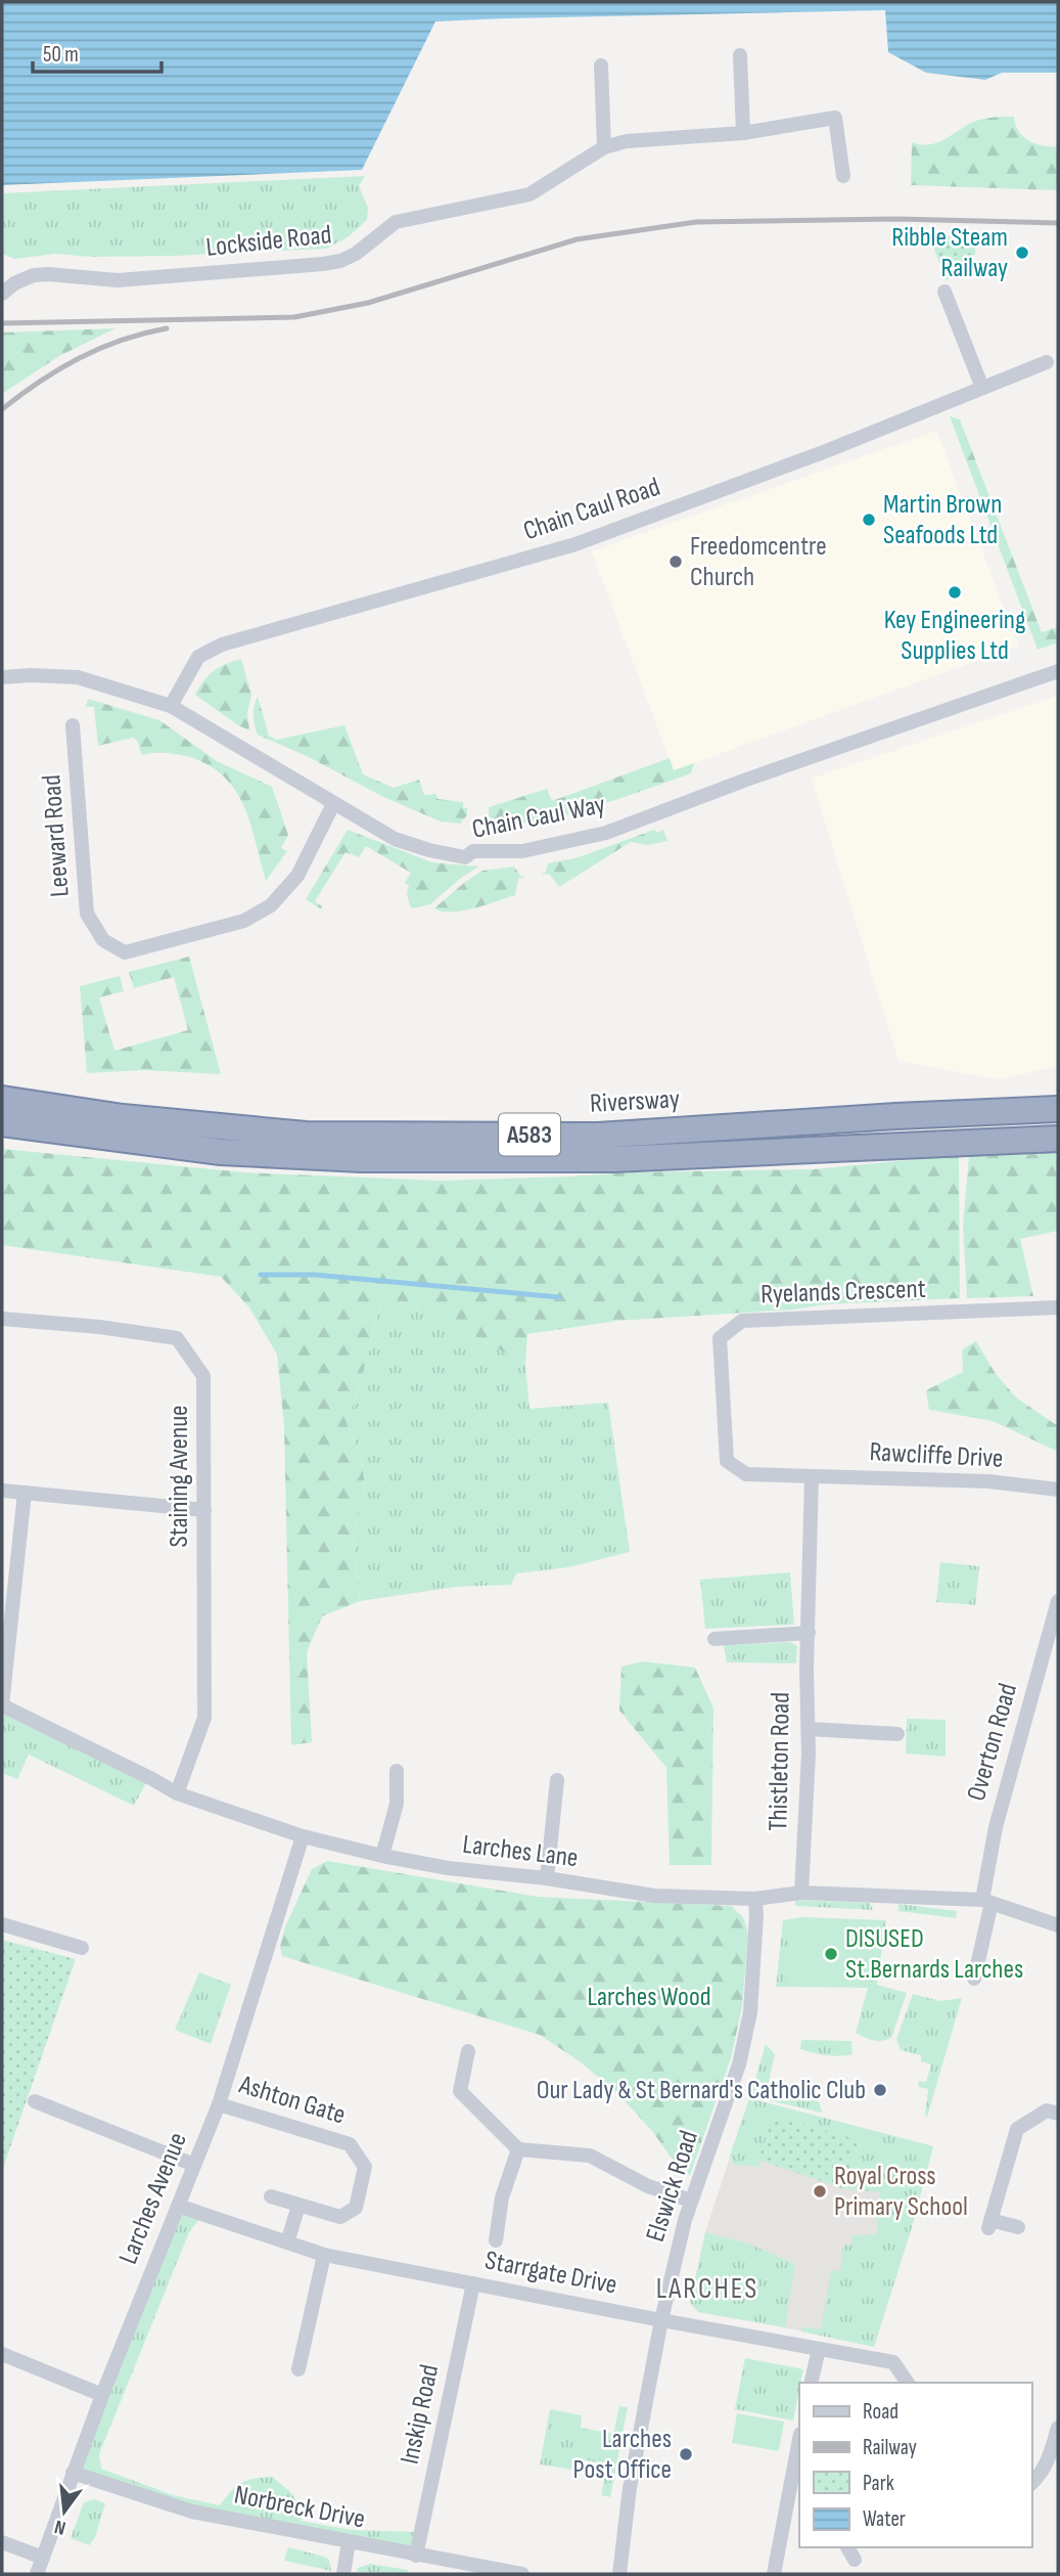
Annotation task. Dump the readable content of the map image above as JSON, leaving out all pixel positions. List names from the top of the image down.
{
  "streets": {
    "highway": ["Riversway", "A583"],
    "street": [
      "Lockside Road",
      "Chain Caul Road",
      "Chain Caul Way",
      "Leeward Road",
      "Ryelands Crescent",
      "Rawcliffe Drive",
      "Staining Avenue",
      "Overton Road",
      "Thistleton Road",
      "Larches Lane",
      "Ashton Gate",
      "Elswick Road",
      "Larches Avenue",
      "Starrgate Drive",
      "Inskip Road",
      "Norbreck Drive"
    ]
  },
  "crossings": [
    ["Chain Caul Road", "Chain Caul Way"],
    ["Chain Caul Way", "Leeward Road"],
    ["Ryelands Crescent", "Rawcliffe Drive"],
    ["Ryelands Crescent", "Thistleton Road"],
    ["Rawcliffe Drive", "Thistleton Road"],
    ["Staining Avenue", "Larches Lane"],
    ["Overton Road", "Larches Lane"],
    ["Thistleton Road", "Larches Lane"],
    ["Larches Lane", "Elswick Road"],
    ["Larches Lane", "Larches Avenue"],
    ["Ashton Gate", "Larches Avenue"],
    ["Elswick Road", "Starrgate Drive"],
    ["Larches Avenue", "Starrgate Drive"],
    ["Larches Avenue", "Norbreck Drive"],
    ["Starrgate Drive", "Inskip Road"],
    ["Inskip Road", "Norbreck Drive"]
  ],
  "districts": ["LARCHES"],
  "parks": ["Larches Wood"],
  "places": [
    "Ribble Steam Railway",
    "Martin Brown Seafoods Ltd",
    "Freedomcentre Church",
    "Key Engineering Supplies Ltd",
    "DISUSED St.Bernards Larches",
    "Our Lady & St Bernard's Catholic Club",
    "Royal Cross Primary School",
    "Larches Post Office"
  ],
  "legend": [
    "Road",
    "Railway",
    "Park",
    "Water"
  ],
  "scale_bar": "50 m",
  "north": "bottom"
}
